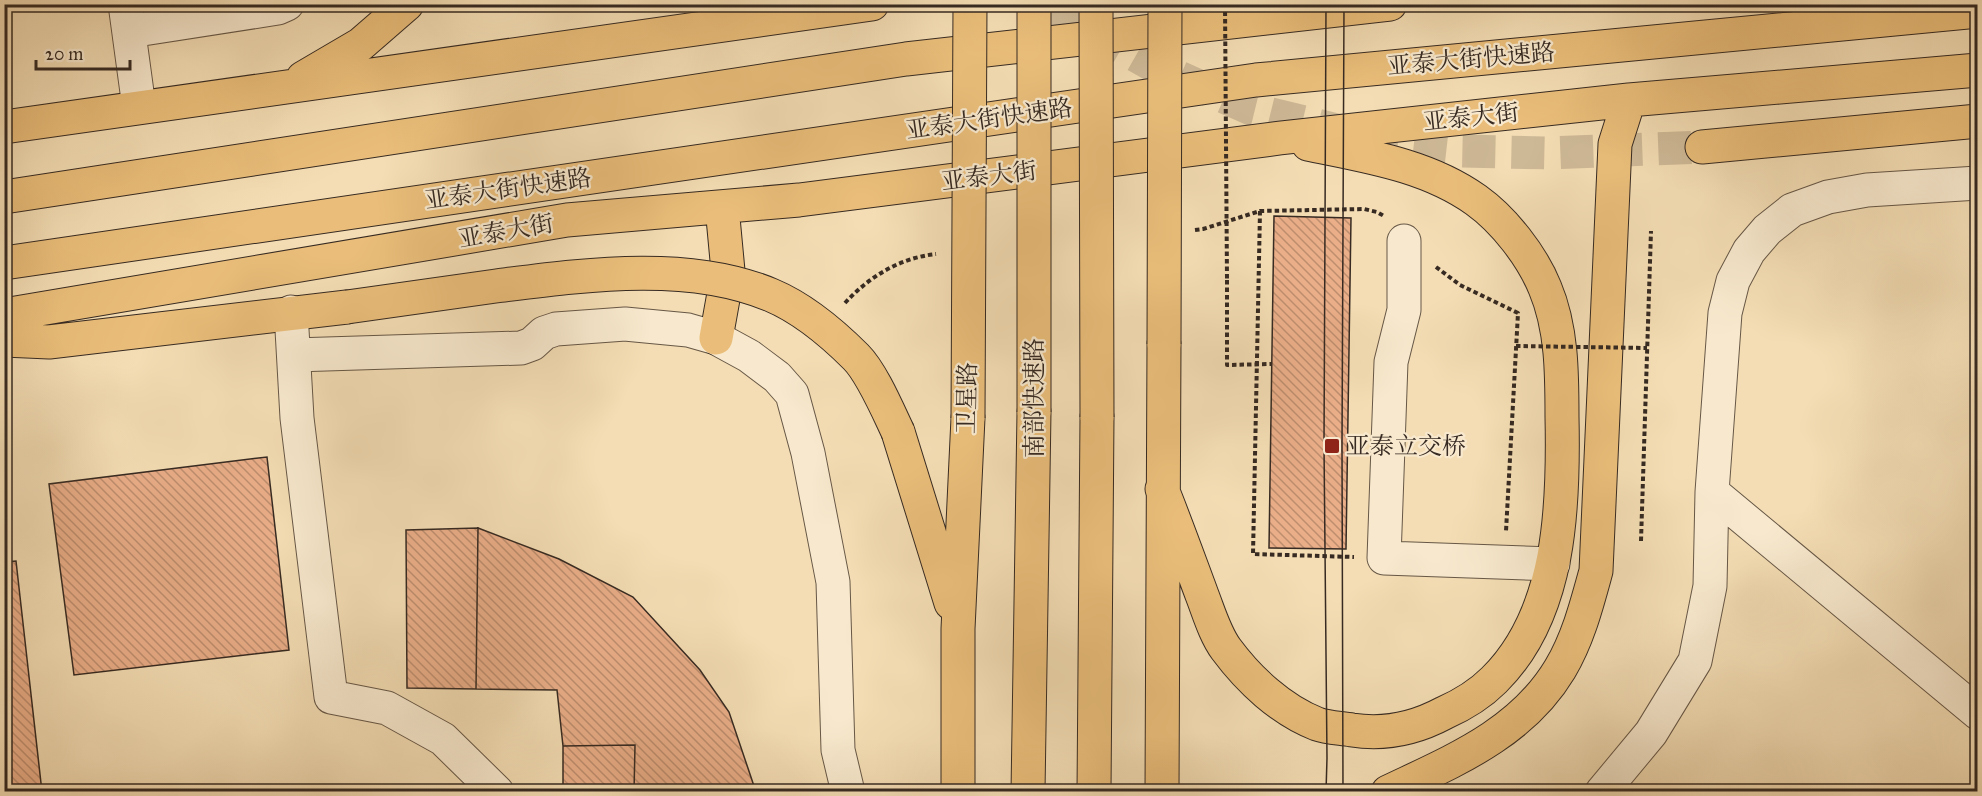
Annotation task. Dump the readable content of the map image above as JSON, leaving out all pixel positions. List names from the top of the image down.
{
  "streets": {
    "main road": [
      "亚泰大街快速路",
      "亚泰大街",
      "卫星路",
      "南部快速路"
    ]
  },
  "places": {
    "transit": ["亚泰立交桥"]
  },
  "scale_bar": "20 m"
}
